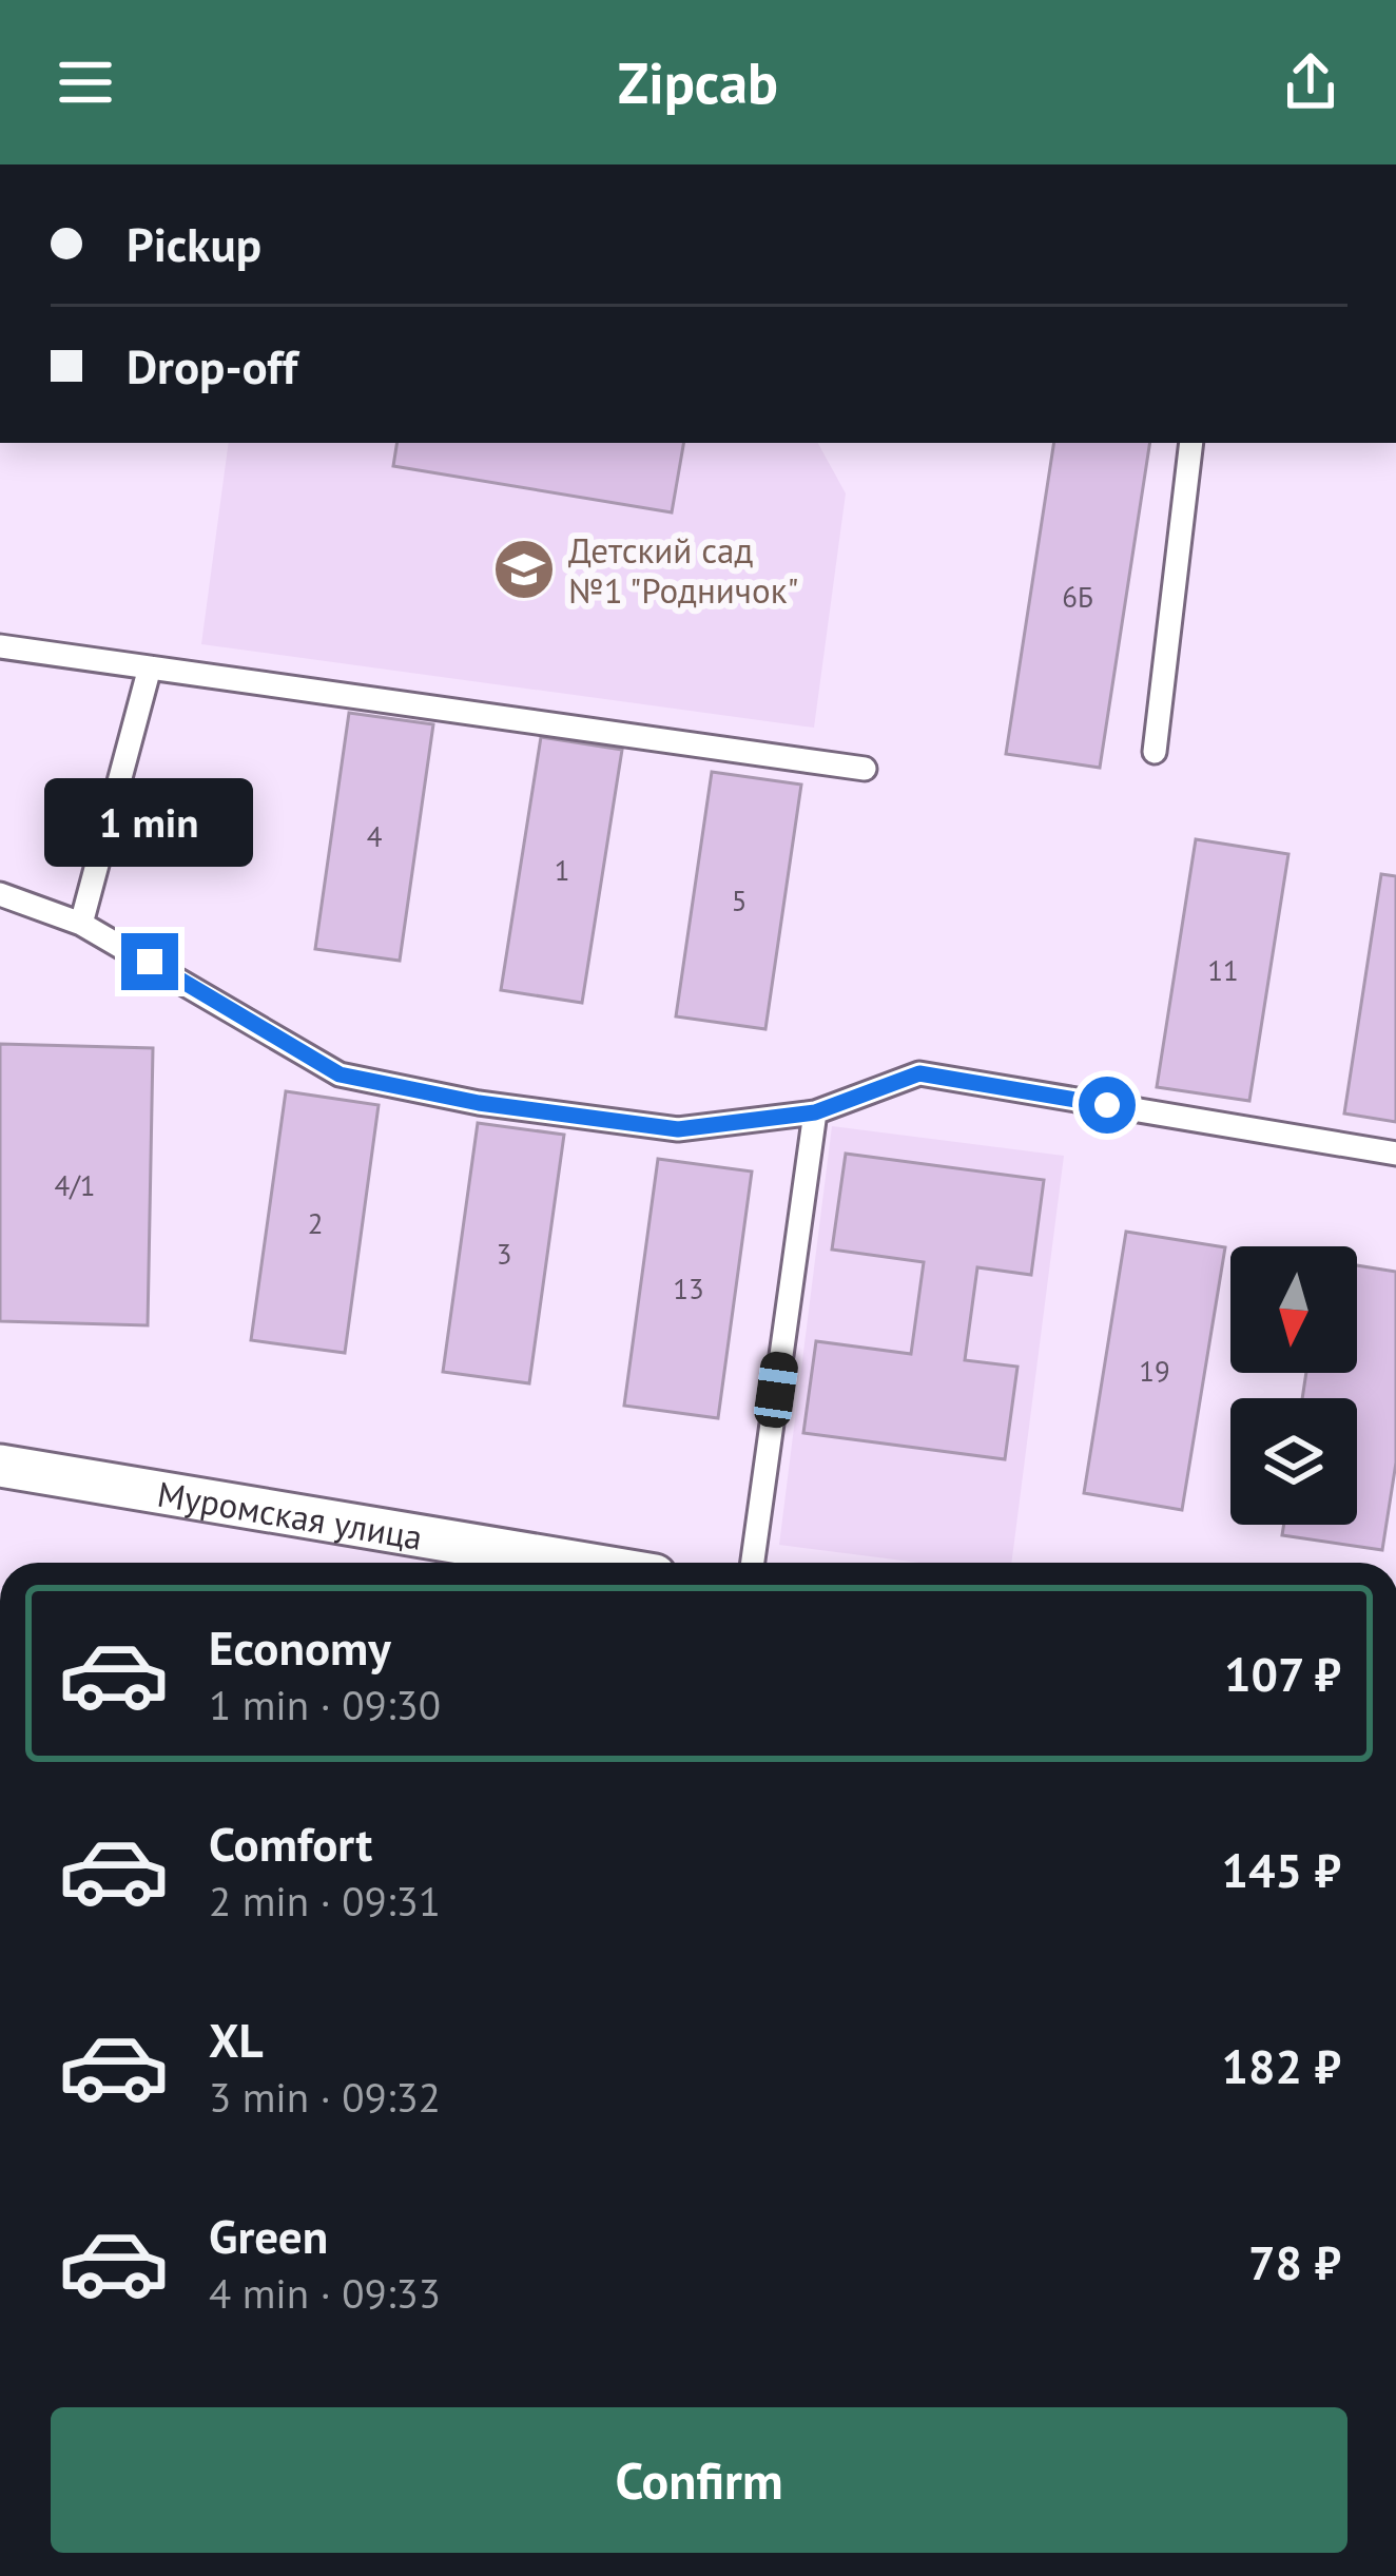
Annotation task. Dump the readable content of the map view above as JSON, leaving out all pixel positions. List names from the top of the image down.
{
  "streets": {
    "street": ["Муромская улица"]
  },
  "places": {
    "school or university": ["Детский сад №1 \"Родничок\""]
  },
  "house_numbers": [
    "6Б",
    "4",
    "1",
    "5",
    "11",
    "4/1",
    "2",
    "3",
    "13",
    "19"
  ],
  "north": "bottom",
  "page": {
    "header": "Zipcab",
    "banner": ["Pickup", "Drop-off"],
    "bubble": "1 min",
    "list": [
      {
        "name": "Economy",
        "note": "1 min · 09:30",
        "value": "107 ₽"
      },
      {
        "name": "Comfort",
        "note": "2 min · 09:31",
        "value": "145 ₽"
      },
      {
        "name": "XL",
        "note": "3 min · 09:32",
        "value": "182 ₽"
      },
      {
        "name": "Green",
        "note": "4 min · 09:33",
        "value": "78 ₽"
      }
    ],
    "buttons": "Confirm"
  }
}
